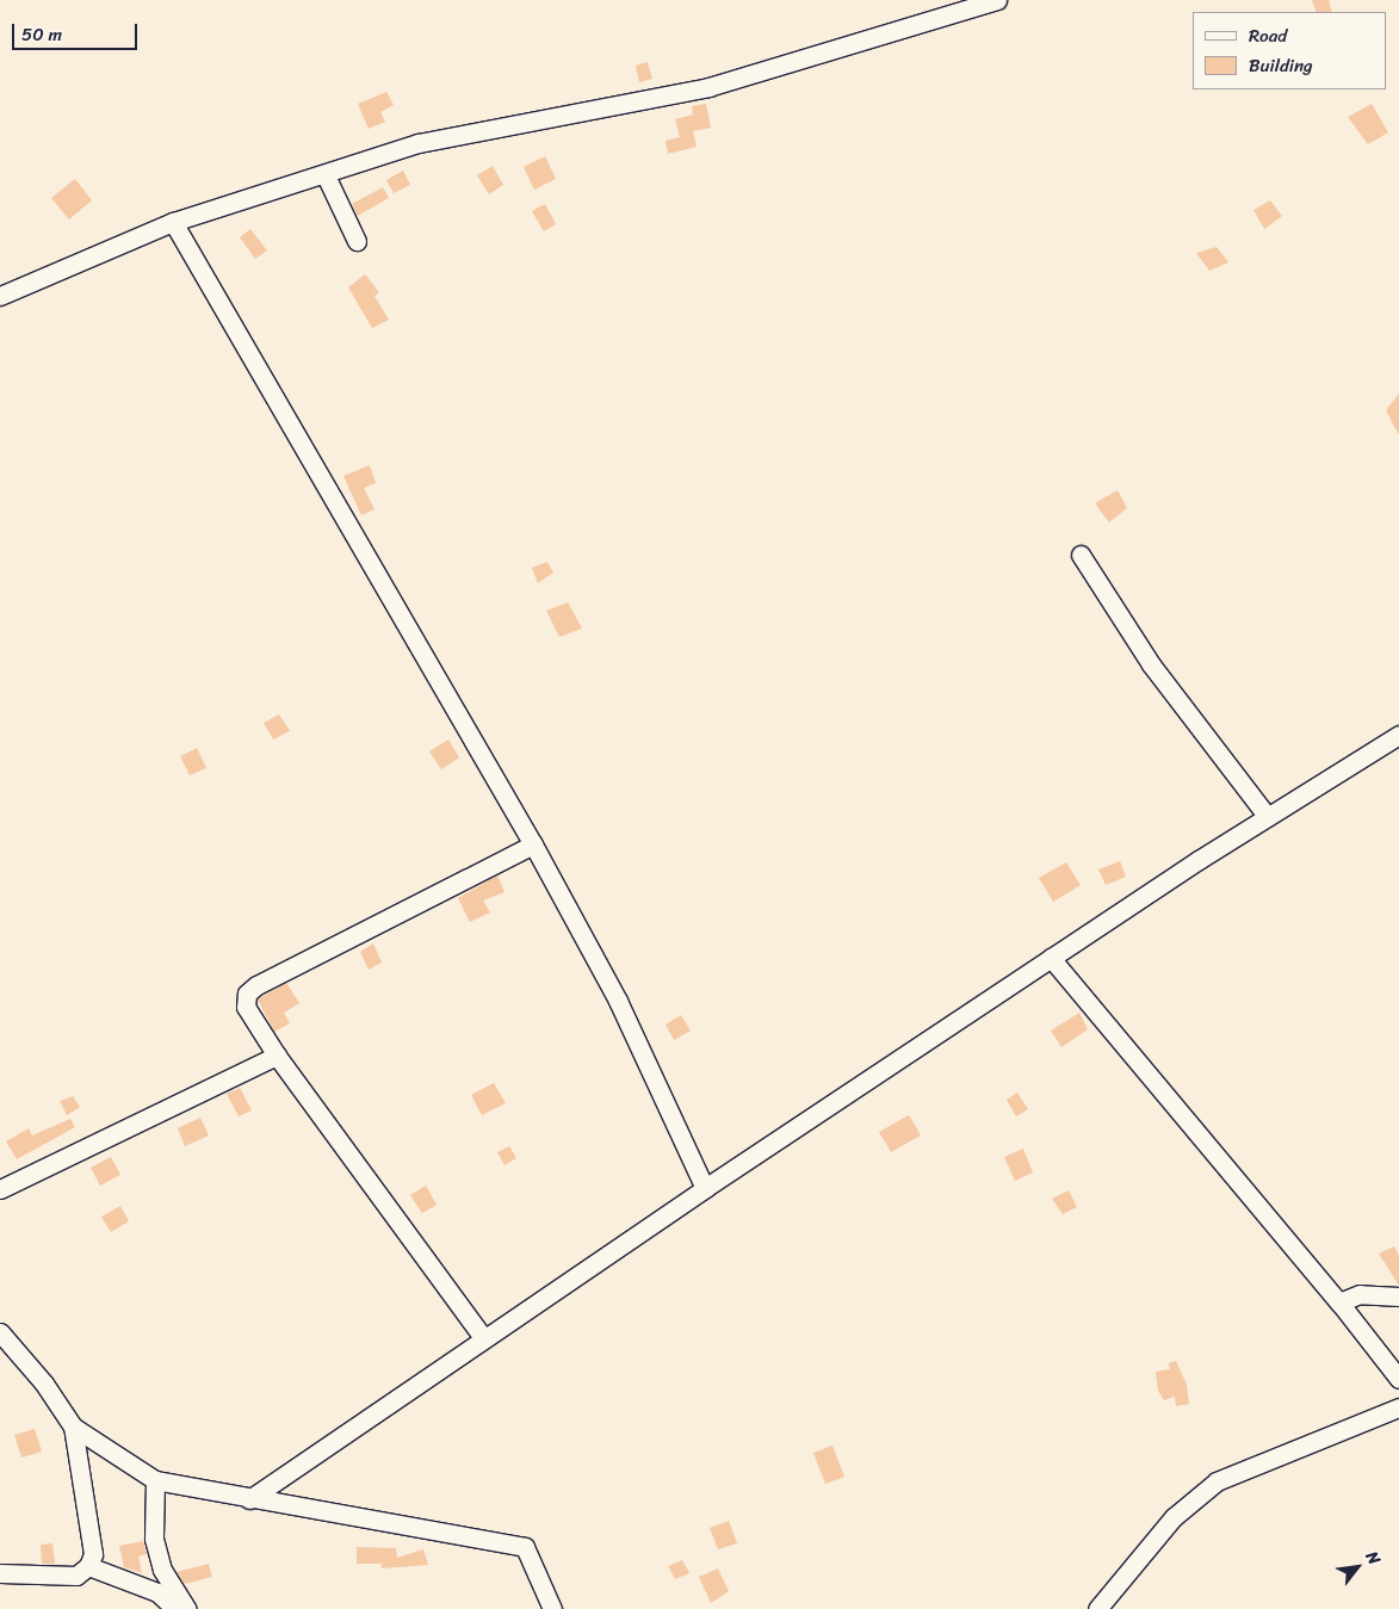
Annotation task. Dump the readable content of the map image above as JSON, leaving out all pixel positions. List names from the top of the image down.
{
  "legend": ["Road", "Building"],
  "scale_bar": "50 m",
  "north": "top right"
}
